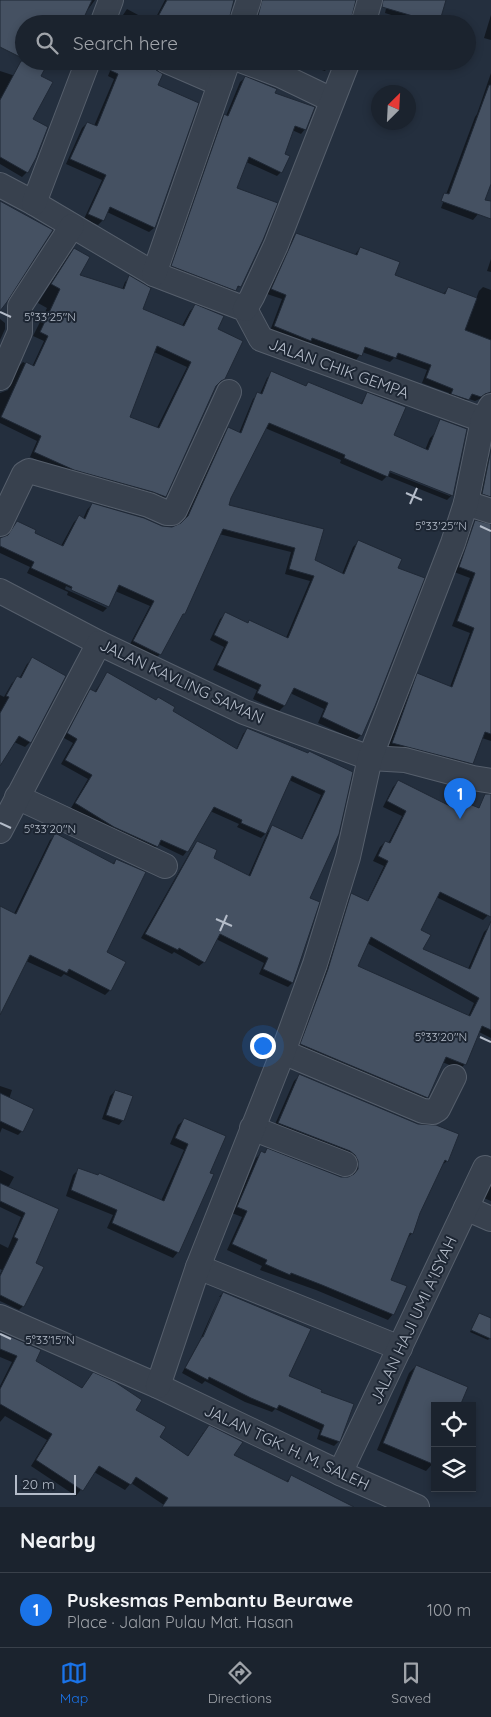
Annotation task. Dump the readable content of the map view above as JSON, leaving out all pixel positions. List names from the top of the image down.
{
  "streets": {
    "street": [
      "JALAN CHIK GEMPA",
      "JALAN KAVLING SAMAN",
      "JALAN HAJI UMI A'ISYAH",
      "JALAN TGK. H. M. SALEH"
    ]
  },
  "crossings": [
    ["JALAN HAJI UMI A'ISYAH", "JALAN TGK. H. M. SALEH"]
  ],
  "scale_bar": "20 m",
  "north": "top right",
  "page": {
    "search": "Search here",
    "pins": "1",
    "scale": "20 m",
    "heading": "Nearby",
    "list": [
      {
        "mark": "1",
        "name": "Puskesmas Pembantu Beurawe",
        "note": "Place · Jalan Pulau Mat. Hasan",
        "value": "100 m"
      }
    ],
    "nav": ["Map", "Directions", "Saved"]
  },
  "coordinates": ["5°33'25\"N", "5°33'20\"N", "5°33'15\"N"]
}
